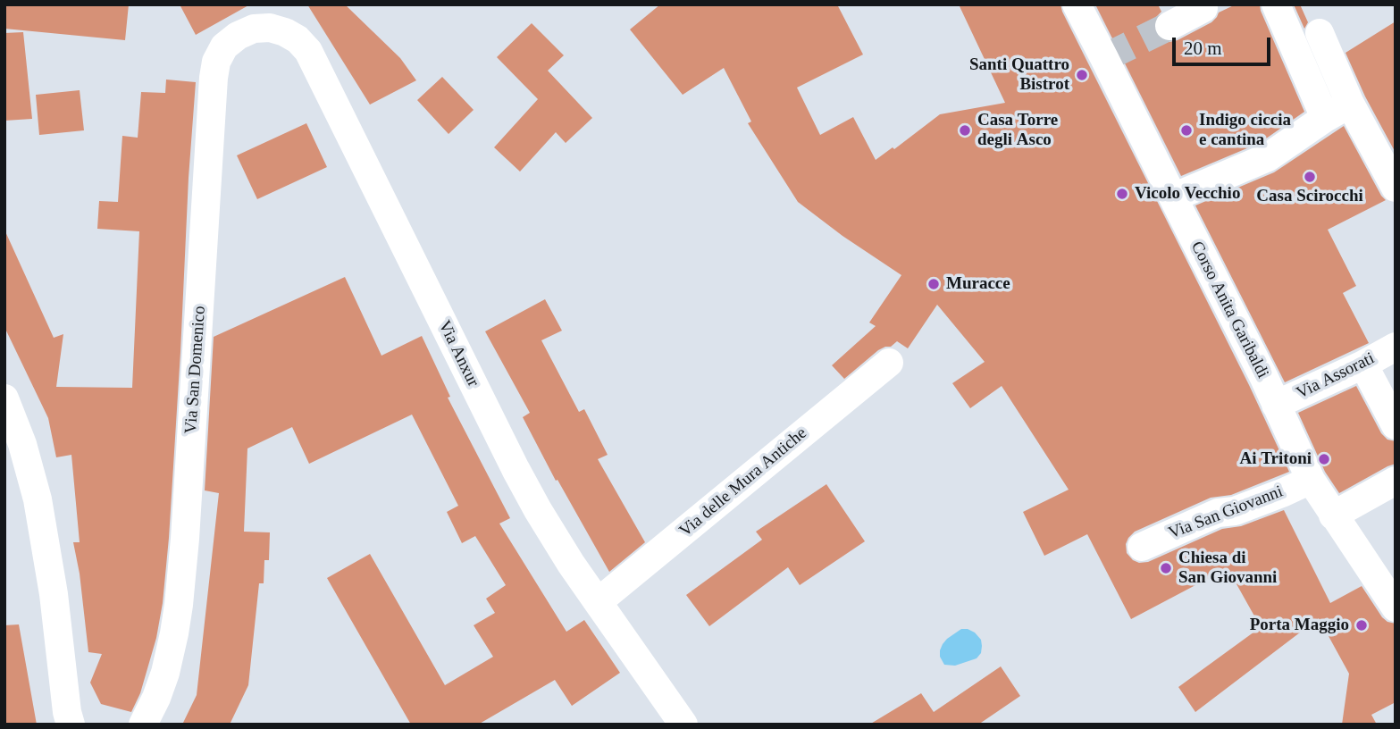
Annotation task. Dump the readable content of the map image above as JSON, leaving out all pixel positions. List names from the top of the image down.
{
  "streets": {
    "street": [
      "Corso Anita Garibaldi",
      "Via Anxur",
      "Via San Domenico",
      "Via Assorati",
      "Via delle Mura Antiche",
      "Via San Giovanni"
    ]
  },
  "crossings": [
    ["Corso Anita Garibaldi", "Via Assorati"],
    ["Corso Anita Garibaldi", "Via San Giovanni"],
    ["Via Anxur", "Via San Domenico"],
    ["Via Anxur", "Via delle Mura Antiche"]
  ],
  "places": [
    "Santi Quattro Bistrot",
    "Casa Torre degli Asco",
    "Indigo ciccia e cantina",
    "Casa Scirocchi",
    "Vicolo Vecchio",
    "Muracce",
    "Ai Tritoni",
    "Chiesa di San Giovanni",
    "Porta Maggio"
  ],
  "scale_bar": "20 m"
}
